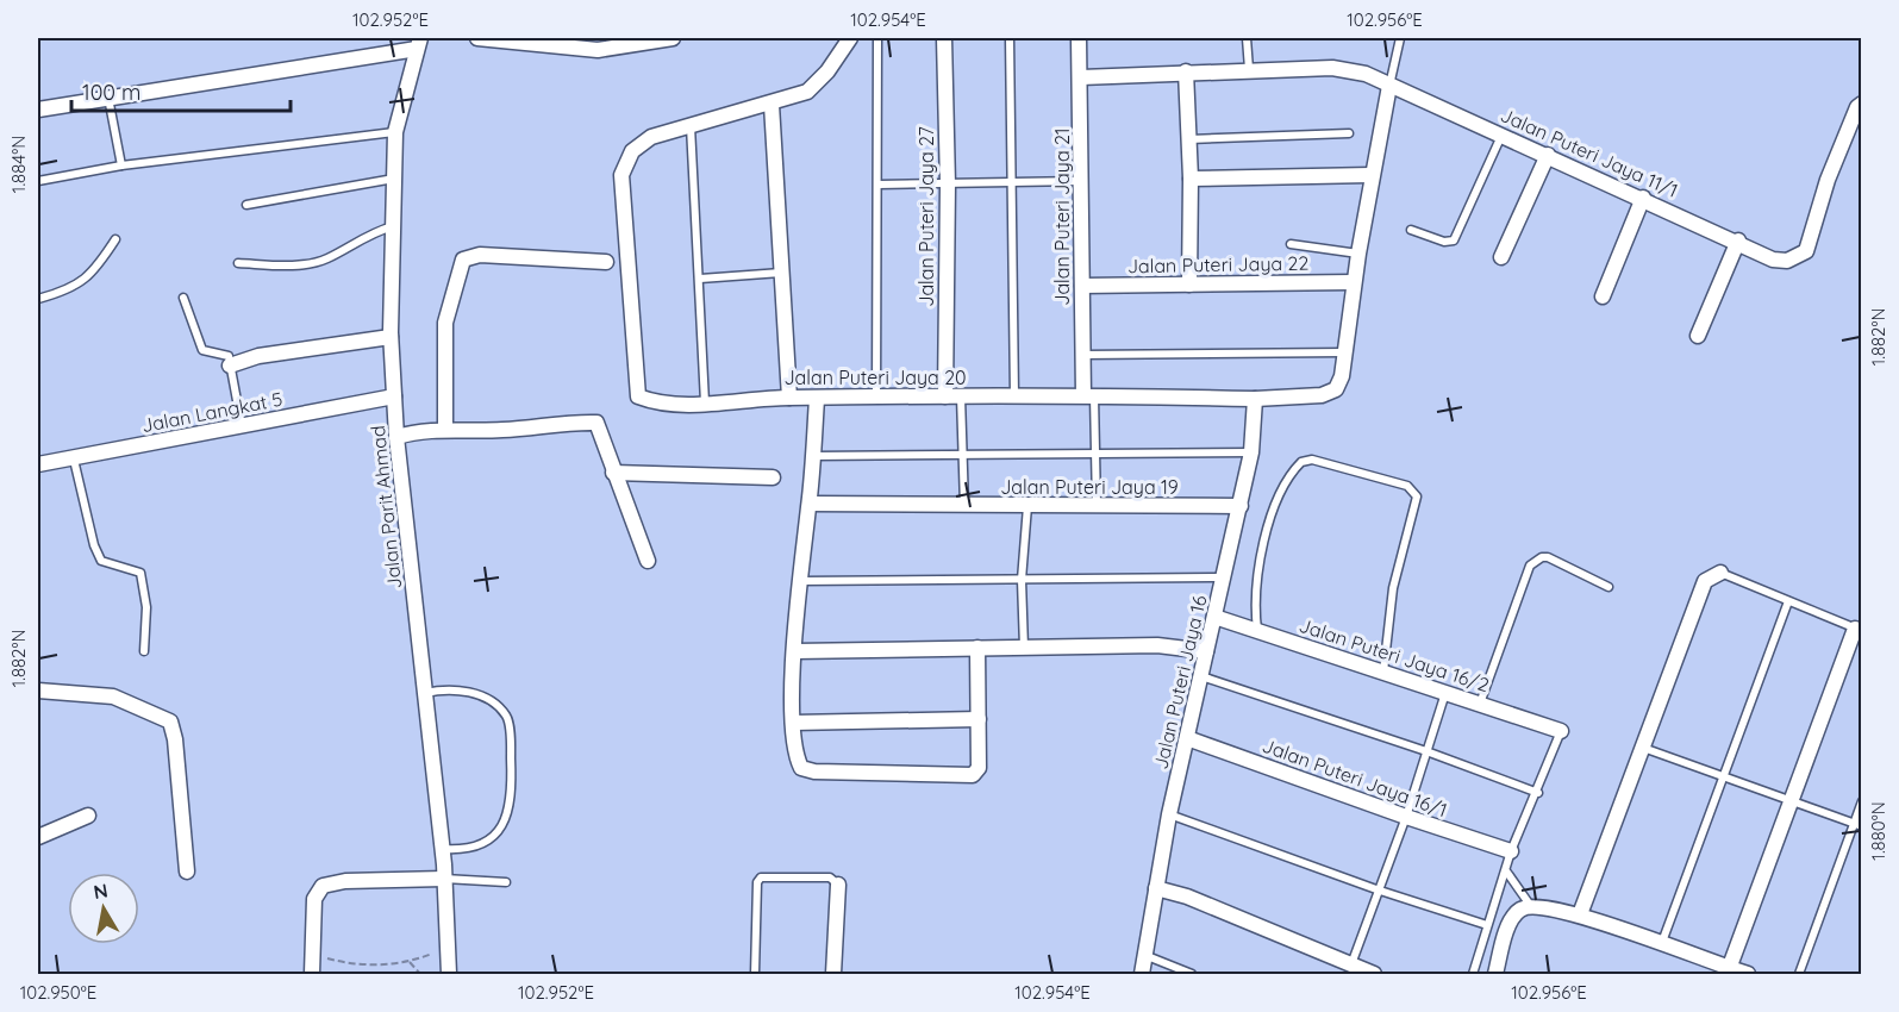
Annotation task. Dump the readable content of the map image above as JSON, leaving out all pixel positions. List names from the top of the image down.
{
  "streets": {
    "street": [
      "Jalan Puteri Jaya 11/1",
      "Jalan Puteri Jaya 27",
      "Jalan Puteri Jaya 21",
      "Jalan Puteri Jaya 22",
      "Jalan Puteri Jaya 20",
      "Jalan Langkat 5",
      "Jalan Puteri Jaya 19",
      "Jalan Parit Ahmad",
      "Jalan Puteri Jaya 16/2",
      "Jalan Puteri Jaya 16",
      "Jalan Puteri Jaya 16/1"
    ]
  },
  "crossings": [
    ["Jalan Puteri Jaya 11/1", "Jalan Puteri Jaya 21"],
    ["Jalan Puteri Jaya 27", "Jalan Puteri Jaya 20"],
    ["Jalan Puteri Jaya 21", "Jalan Puteri Jaya 22"],
    ["Jalan Puteri Jaya 21", "Jalan Puteri Jaya 20"],
    ["Jalan Puteri Jaya 20", "Jalan Puteri Jaya 16"],
    ["Jalan Langkat 5", "Jalan Parit Ahmad"],
    ["Jalan Puteri Jaya 19", "Jalan Puteri Jaya 16"],
    ["Jalan Puteri Jaya 16/2", "Jalan Puteri Jaya 16"],
    ["Jalan Puteri Jaya 16", "Jalan Puteri Jaya 16/1"]
  ],
  "scale_bar": "100 m",
  "north": "top",
  "coordinates": [
    "102.952°E",
    "102.954°E",
    "102.956°E",
    "1.884°N",
    "1.882°N",
    "1.880°N",
    "102.950°E"
  ]
}
